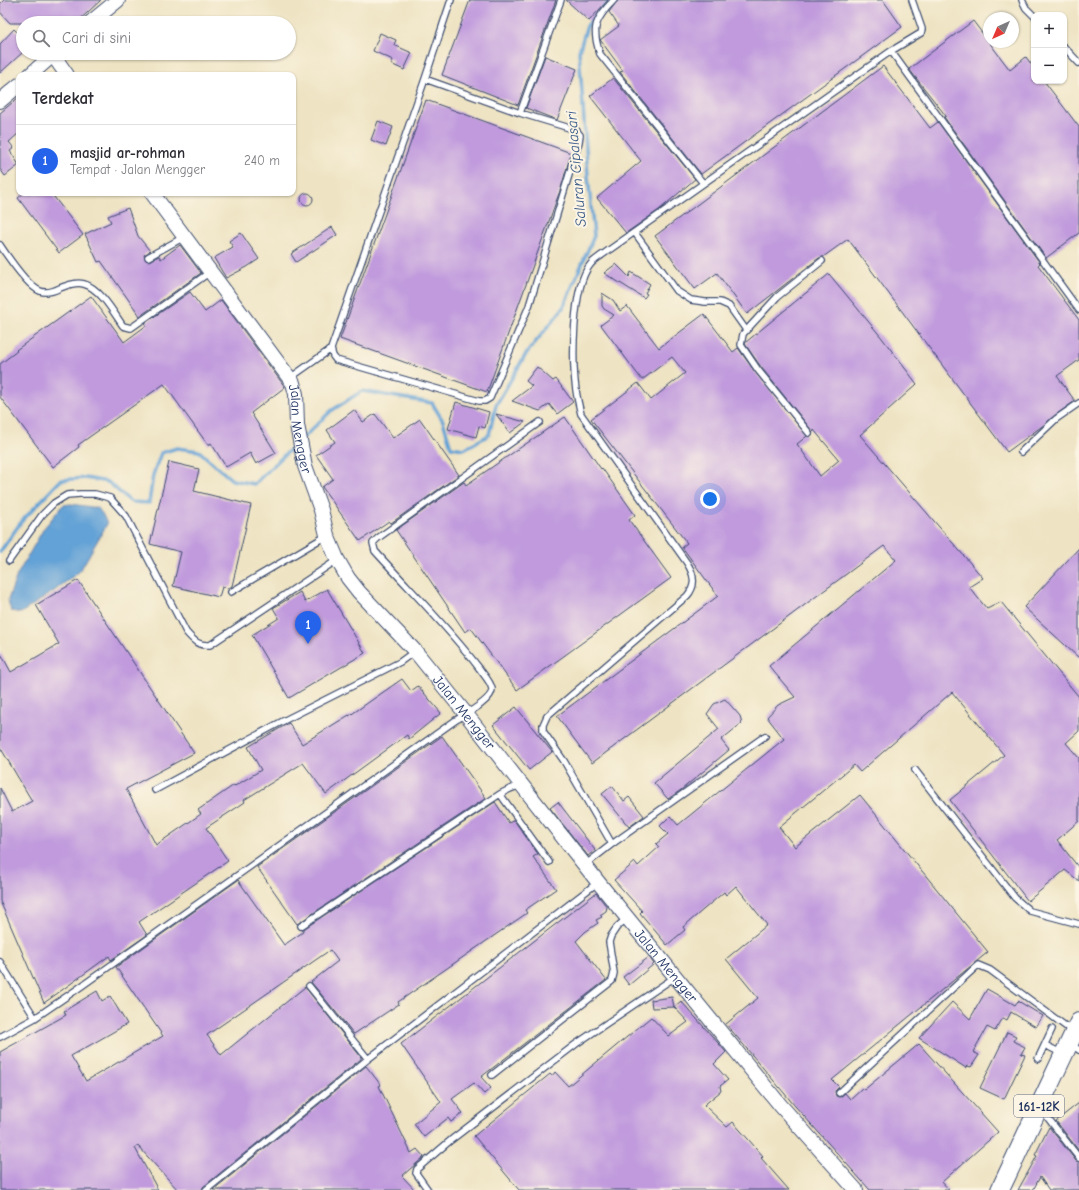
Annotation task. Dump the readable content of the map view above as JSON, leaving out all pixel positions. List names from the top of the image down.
{
  "streets": {
    "main road": ["161-12K"],
    "street": ["Jalan Mengger"]
  },
  "water": ["Saluran Cipalasari"],
  "north": "bottom left",
  "page": {
    "map_buttons": ["+", "−"],
    "search": "Cari di sini",
    "heading": "Terdekat",
    "list": [
      {
        "mark": "1",
        "name": "masjid ar-rohman",
        "note": "Tempat · Jalan Mengger",
        "value": "240 m"
      }
    ],
    "pins": "1"
  }
}
